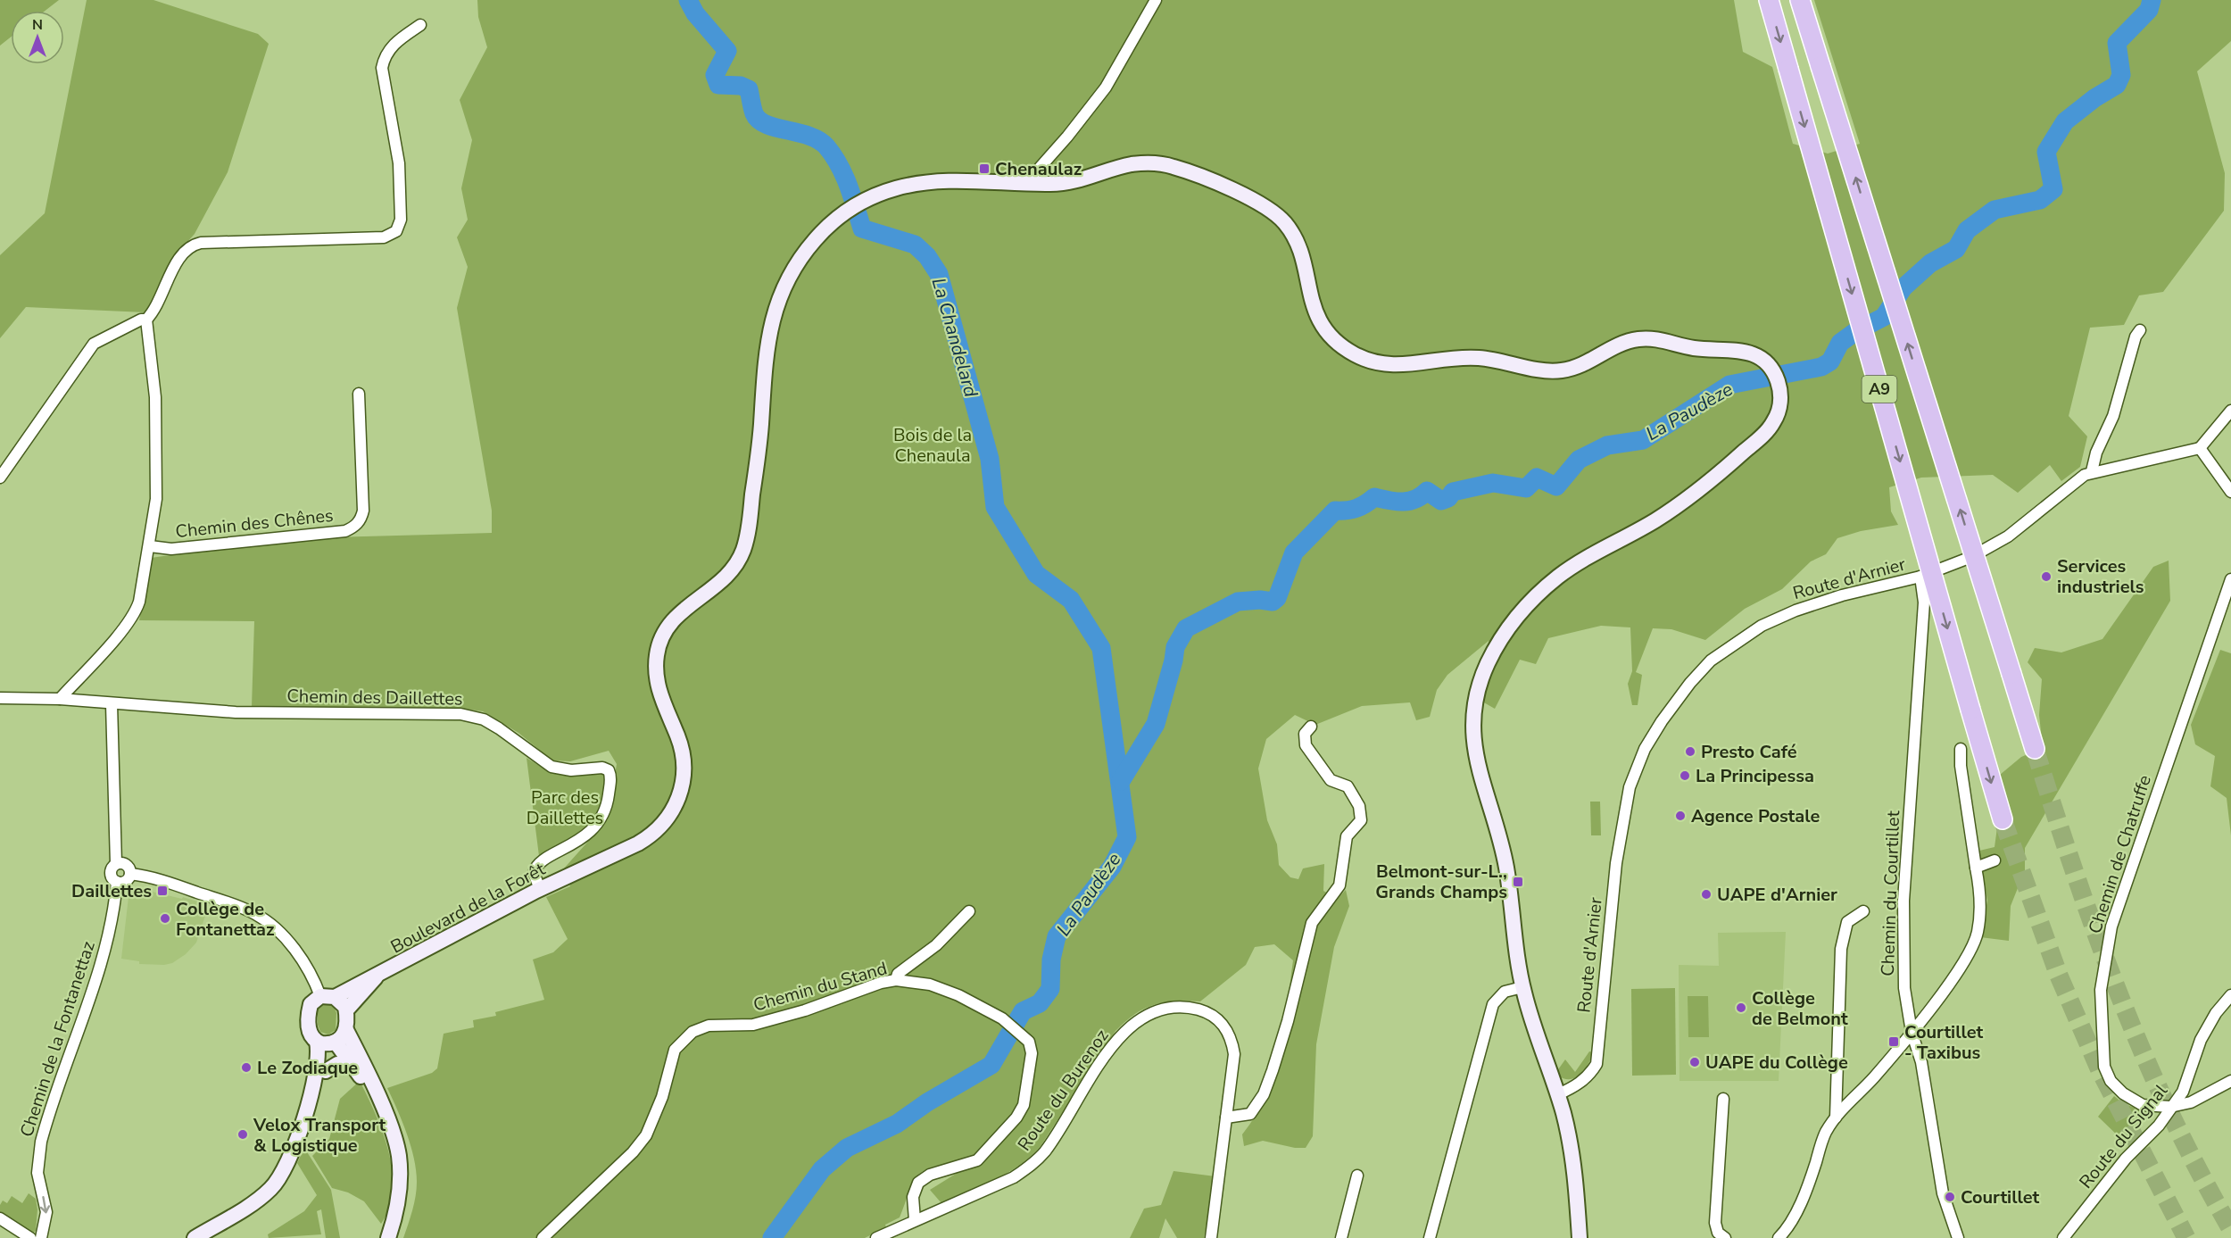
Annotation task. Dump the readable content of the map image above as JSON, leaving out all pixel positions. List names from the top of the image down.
{
  "streets": {
    "highway": ["A9"],
    "street": [
      "Chemin des Chênes",
      "Route d'Arnier",
      "Chemin des Daillettes",
      "Chemin de Chatruffe",
      "Chemin du Courtillet",
      "Boulevard de la Forêt",
      "Chemin du Stand",
      "Chemin de la Fontanettaz",
      "Route du Burenoz",
      "Route du Signal"
    ]
  },
  "crossings": [
    ["Route d'Arnier", "Chemin du Courtillet"],
    ["Chemin des Daillettes", "Boulevard de la Forêt"],
    ["Chemin de Chatruffe", "Route du Signal"],
    ["Chemin du Stand", "Route du Burenoz"]
  ],
  "one_way": ["Chemin de la Fontanettaz"],
  "water": ["La Chandelard", "La Paudèze"],
  "parks": ["Bois de la Chenaula", "Parc des Daillettes"],
  "places": {
    "transit": [
      "Chenaulaz",
      "Belmont-sur-L., Grands Champs",
      "Daillettes",
      "Courtillet - Taxibus"
    ],
    "other": [
      "Services industriels",
      "Presto Café",
      "La Principessa",
      "Agence Postale",
      "UAPE d'Arnier",
      "Collège de Fontanettaz",
      "Collège de Belmont",
      "UAPE du Collège",
      "Le Zodiaque",
      "Velox Transport & Logistique",
      "Courtillet"
    ]
  },
  "north": "top"
}
